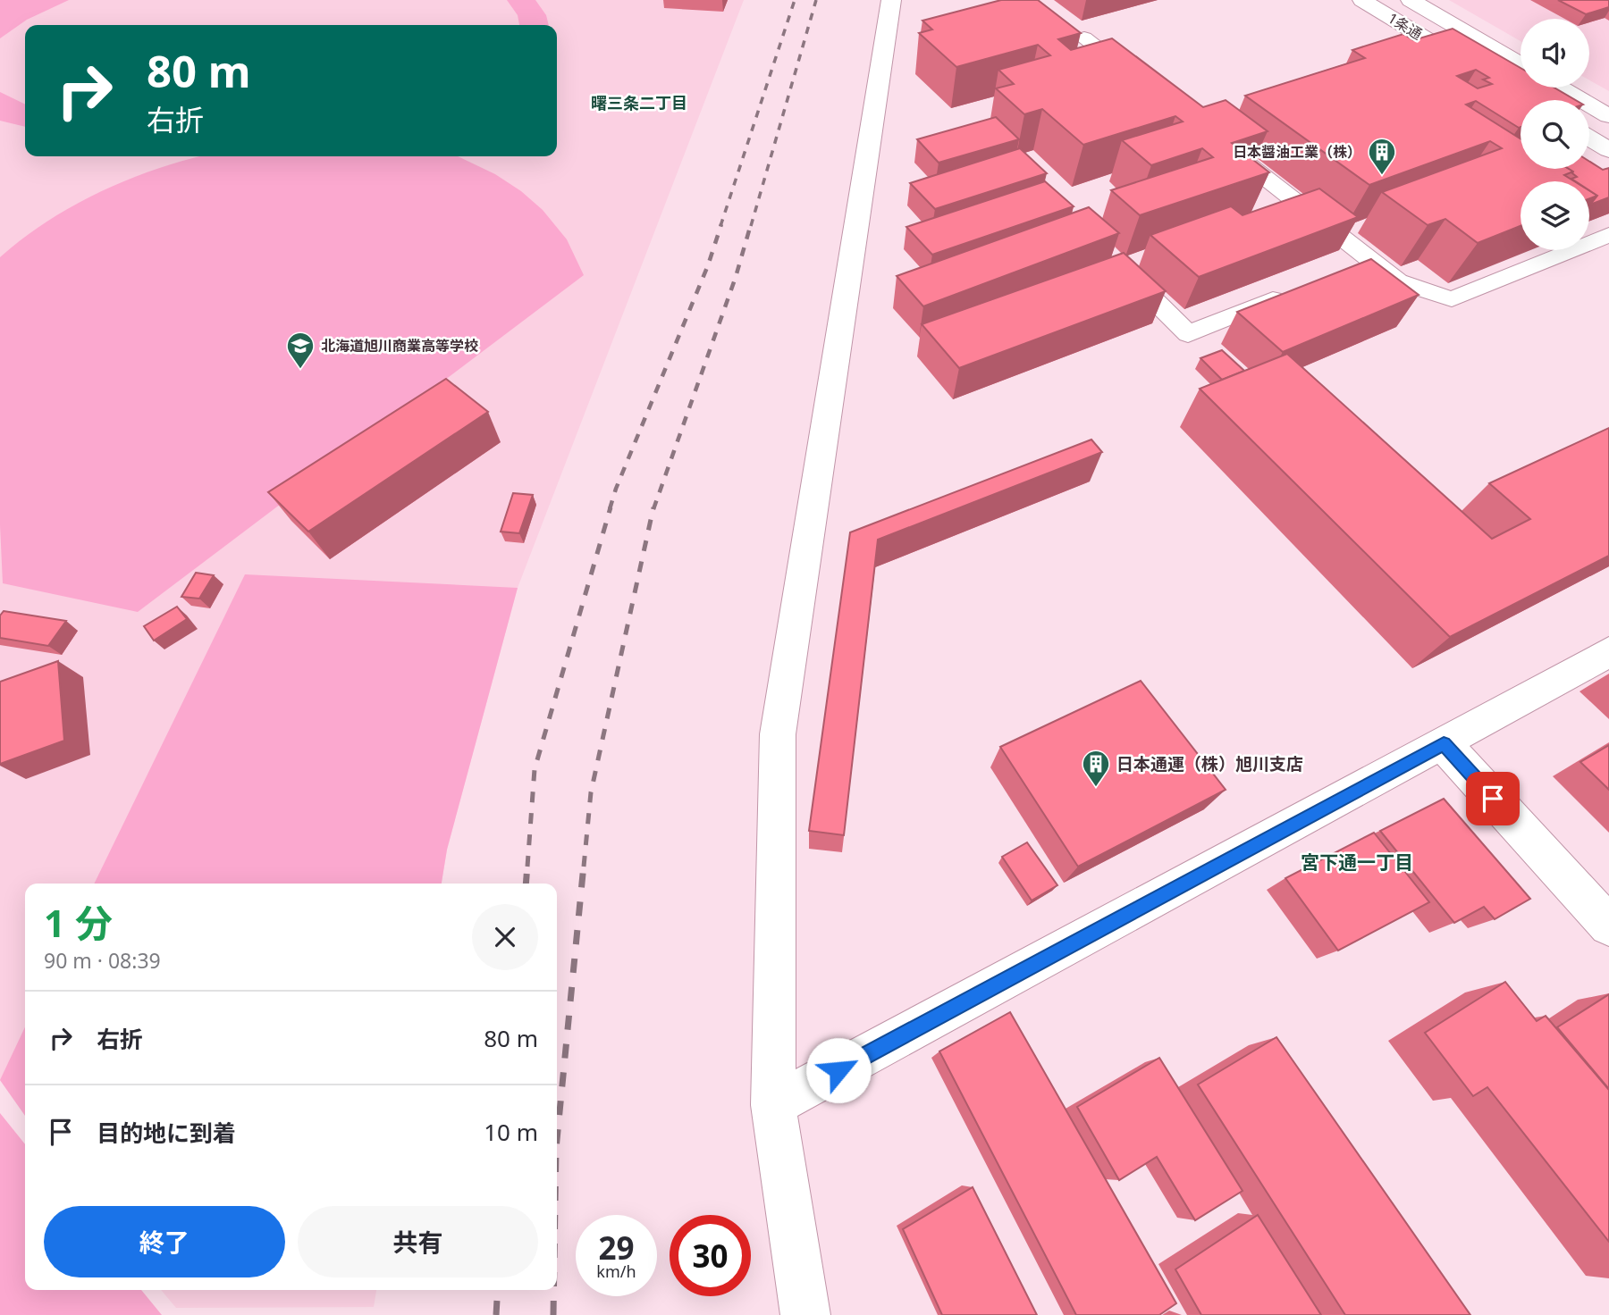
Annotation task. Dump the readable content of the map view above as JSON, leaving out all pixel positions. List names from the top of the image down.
{
  "streets": {
    "street": ["1条通"]
  },
  "districts": ["曙三条二丁目", "宮下通一丁目"],
  "places": {
    "building": ["日本醤油工業（株）", "日本通運（株）旭川支店"],
    "school or university": ["北海道旭川商業高等学校"]
  },
  "page": {
    "turn": ["80 m", "右折"],
    "heading": ["1 分", "90 m · 08:39"],
    "list": [
      {
        "name": "右折",
        "value": "80 m"
      },
      {
        "name": "目的地に到着",
        "value": "10 m"
      }
    ],
    "buttons": ["終了", "共有"],
    "speed": "29 km/h",
    "limit": "30"
  }
}
